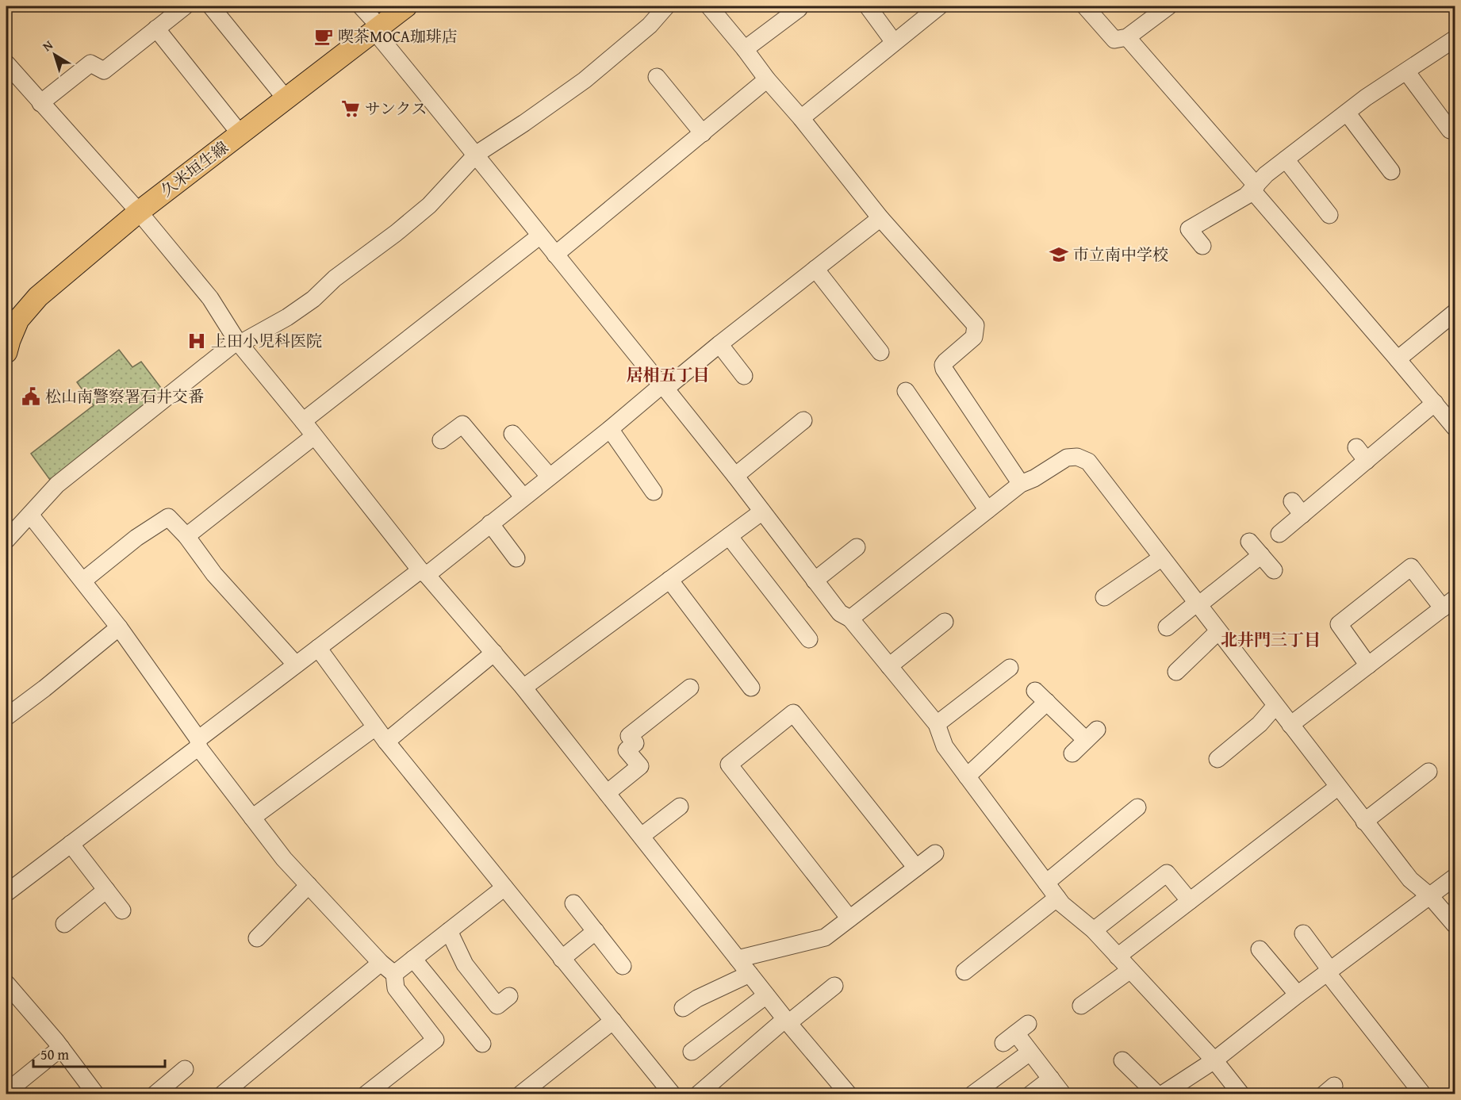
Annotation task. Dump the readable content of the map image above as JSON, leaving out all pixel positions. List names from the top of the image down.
{
  "streets": {
    "main road": ["久米垣生線"]
  },
  "districts": ["居相五丁目", "北井門三丁目"],
  "places": {
    "cafe": ["喫茶MOCA珈琲店"],
    "supermarket": ["サンクス"],
    "school or university": ["市立南中学校"],
    "hospital": ["上田小児科医院"],
    "public building": ["松山南警察署石井交番"]
  },
  "scale_bar": "50 m",
  "north": "top left"
}
